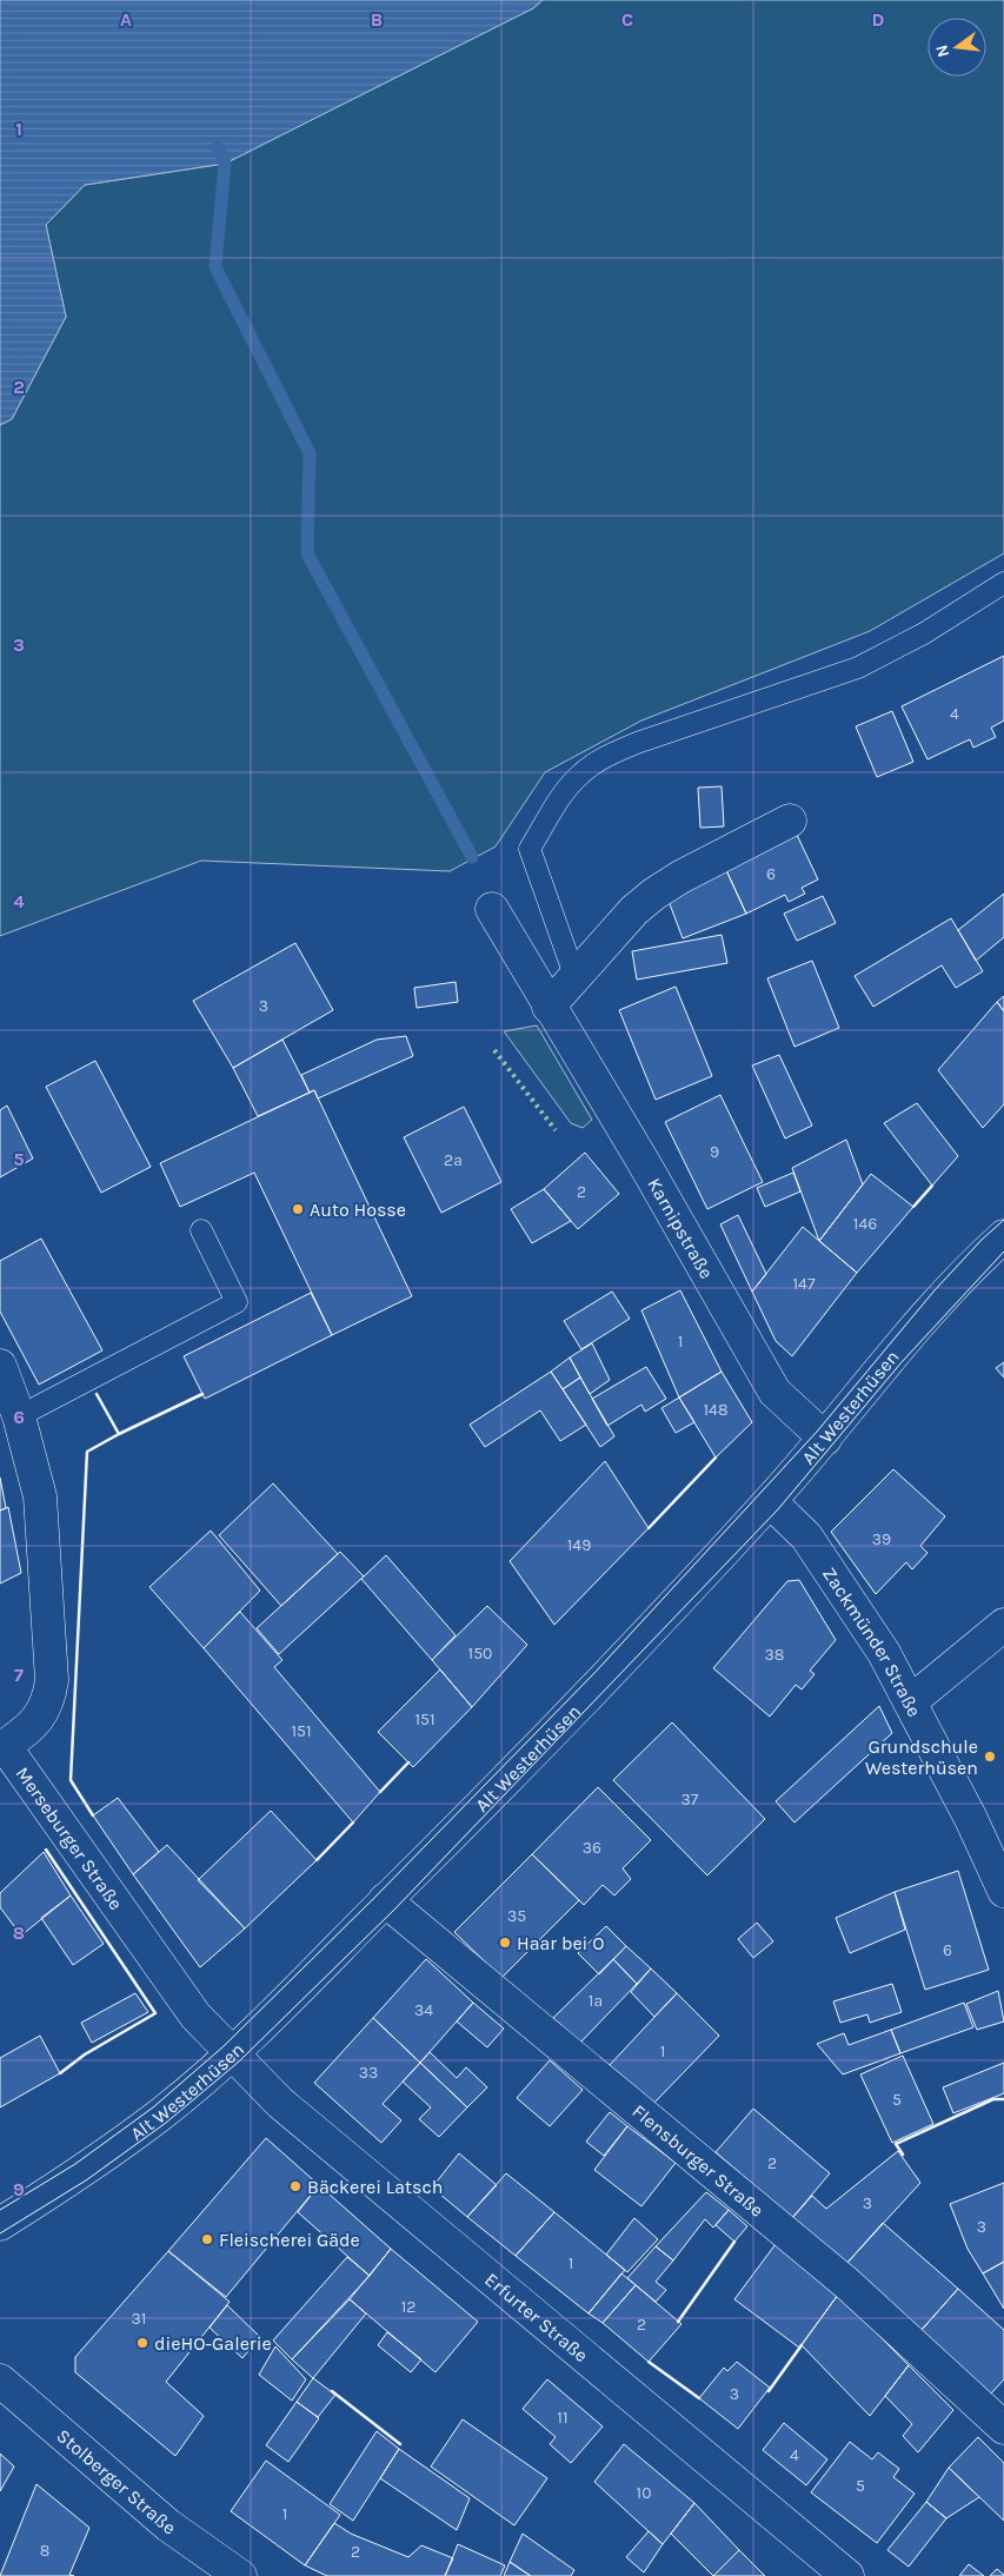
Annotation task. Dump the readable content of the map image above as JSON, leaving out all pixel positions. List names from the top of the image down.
{
  "streets": {
    "street": [
      "Karnipstraße",
      "Alt Westerhüsen",
      "Zackmünder Straße",
      "Merseburger Straße",
      "Flensburger Straße",
      "Erfurter Straße",
      "Stolberger Straße"
    ]
  },
  "crossings": [
    ["Karnipstraße", "Alt Westerhüsen"],
    ["Alt Westerhüsen", "Zackmünder Straße"],
    ["Alt Westerhüsen", "Merseburger Straße"],
    ["Alt Westerhüsen", "Flensburger Straße"],
    ["Alt Westerhüsen", "Erfurter Straße"],
    ["Merseburger Straße", "Erfurter Straße"]
  ],
  "places": [
    "Auto Hosse",
    "Grundschule Westerhüsen",
    "Haar bei O",
    "Bäckerei Latsch",
    "Fleischerei Gäde",
    "dieHO-Galerie"
  ],
  "house_numbers": [
    "4",
    "6",
    "3",
    "9",
    "2a",
    "2",
    "146",
    "147",
    "1",
    "148",
    "39",
    "149",
    "150",
    "38",
    "151",
    "151",
    "37",
    "36",
    "35",
    "6",
    "1a",
    "34",
    "1",
    "33",
    "5",
    "2",
    "3",
    "3",
    "1",
    "12",
    "31",
    "2",
    "3",
    "11",
    "4",
    "5",
    "10",
    "1",
    "8",
    "2"
  ],
  "north": "left",
  "grid": {
    "columns": [
      "A",
      "B",
      "C",
      "D"
    ],
    "rows": [
      "1",
      "2",
      "3",
      "4",
      "5",
      "6",
      "7",
      "8",
      "9"
    ]
  }
}
